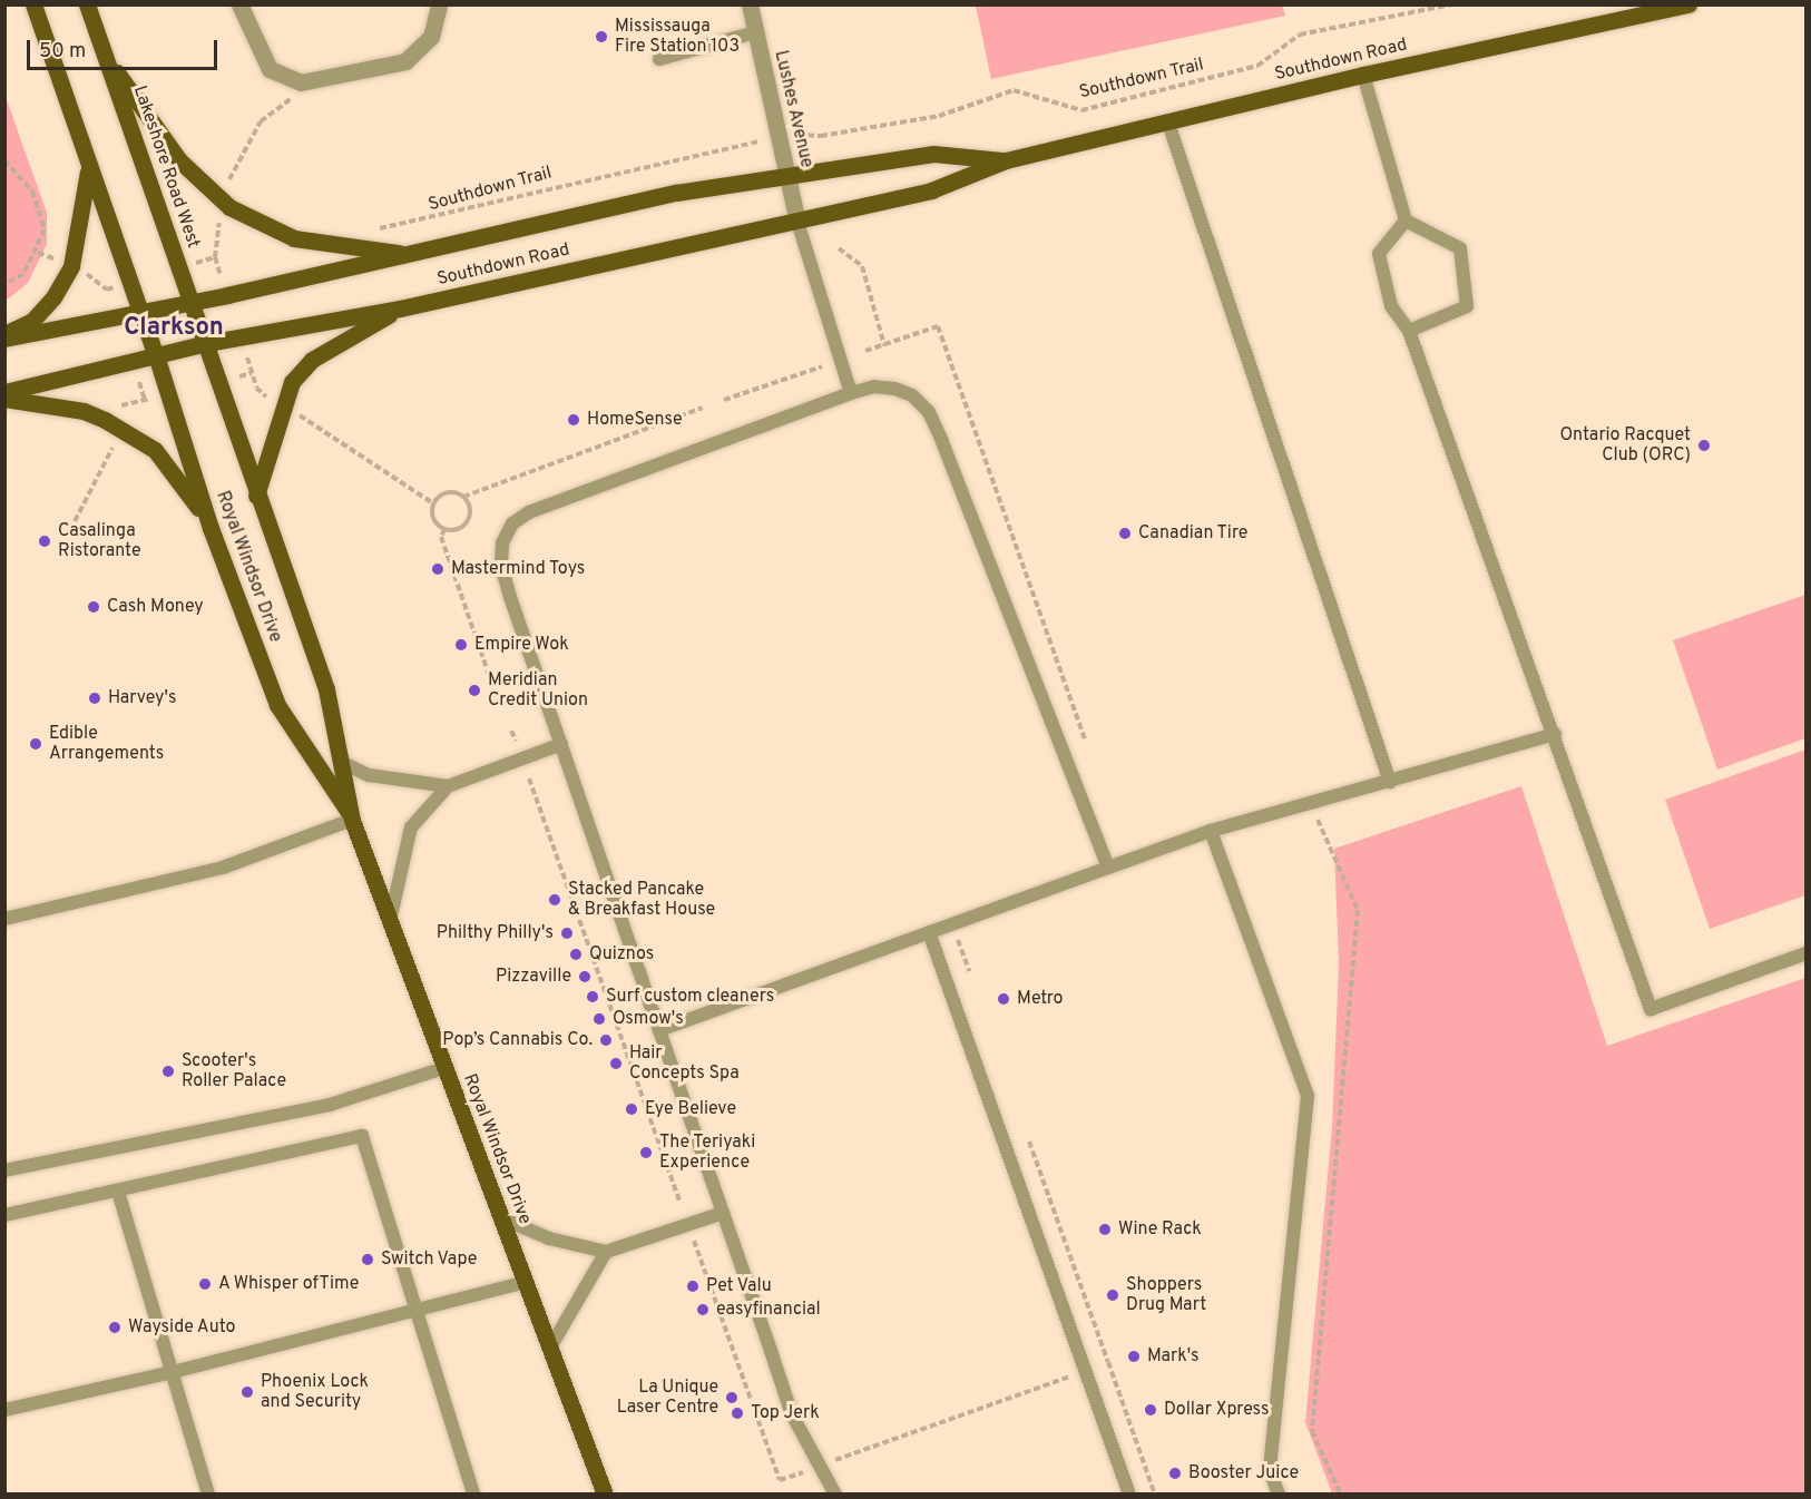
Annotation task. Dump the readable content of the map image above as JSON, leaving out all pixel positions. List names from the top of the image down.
{
  "streets": {
    "main road": ["Southdown Road", "Lakeshore Road West", "Royal Windsor Drive"],
    "street": ["Lushes Avenue"],
    "path": ["Southdown Trail"]
  },
  "crossings": [
    ["Southdown Road", "Lushes Avenue"],
    ["Southdown Road", "Lakeshore Road West"],
    ["Southdown Road", "Royal Windsor Drive"],
    ["Lakeshore Road West", "Royal Windsor Drive"]
  ],
  "districts": ["Clarkson"],
  "places": [
    "Mississauga Fire Station 103",
    "HomeSense",
    "Ontario Racquet Club (ORC)",
    "Canadian Tire",
    "Casalinga Ristorante",
    "Mastermind Toys",
    "Cash Money",
    "Empire Wok",
    "Meridian Credit Union",
    "Harvey's",
    "Edible Arrangements",
    "Stacked Pancake & Breakfast House",
    "Philthy Philly's",
    "Quiznos",
    "Pizzaville",
    "Surf custom cleaners",
    "Metro",
    "Osmow's",
    "Pop’s Cannabis Co.",
    "Hair Concepts Spa",
    "Scooter's Roller Palace",
    "Eye Believe",
    "The Teriyaki Experience",
    "Wine Rack",
    "Switch Vape",
    "A Whisper ofTime",
    "Pet Valu",
    "Shoppers Drug Mart",
    "easyfinancial",
    "Wayside Auto",
    "Mark's",
    "Phoenix Lock and Security",
    "La Unique Laser Centre",
    "Dollar Xpress",
    "Top Jerk",
    "Booster Juice"
  ],
  "scale_bar": "50 m"
}
